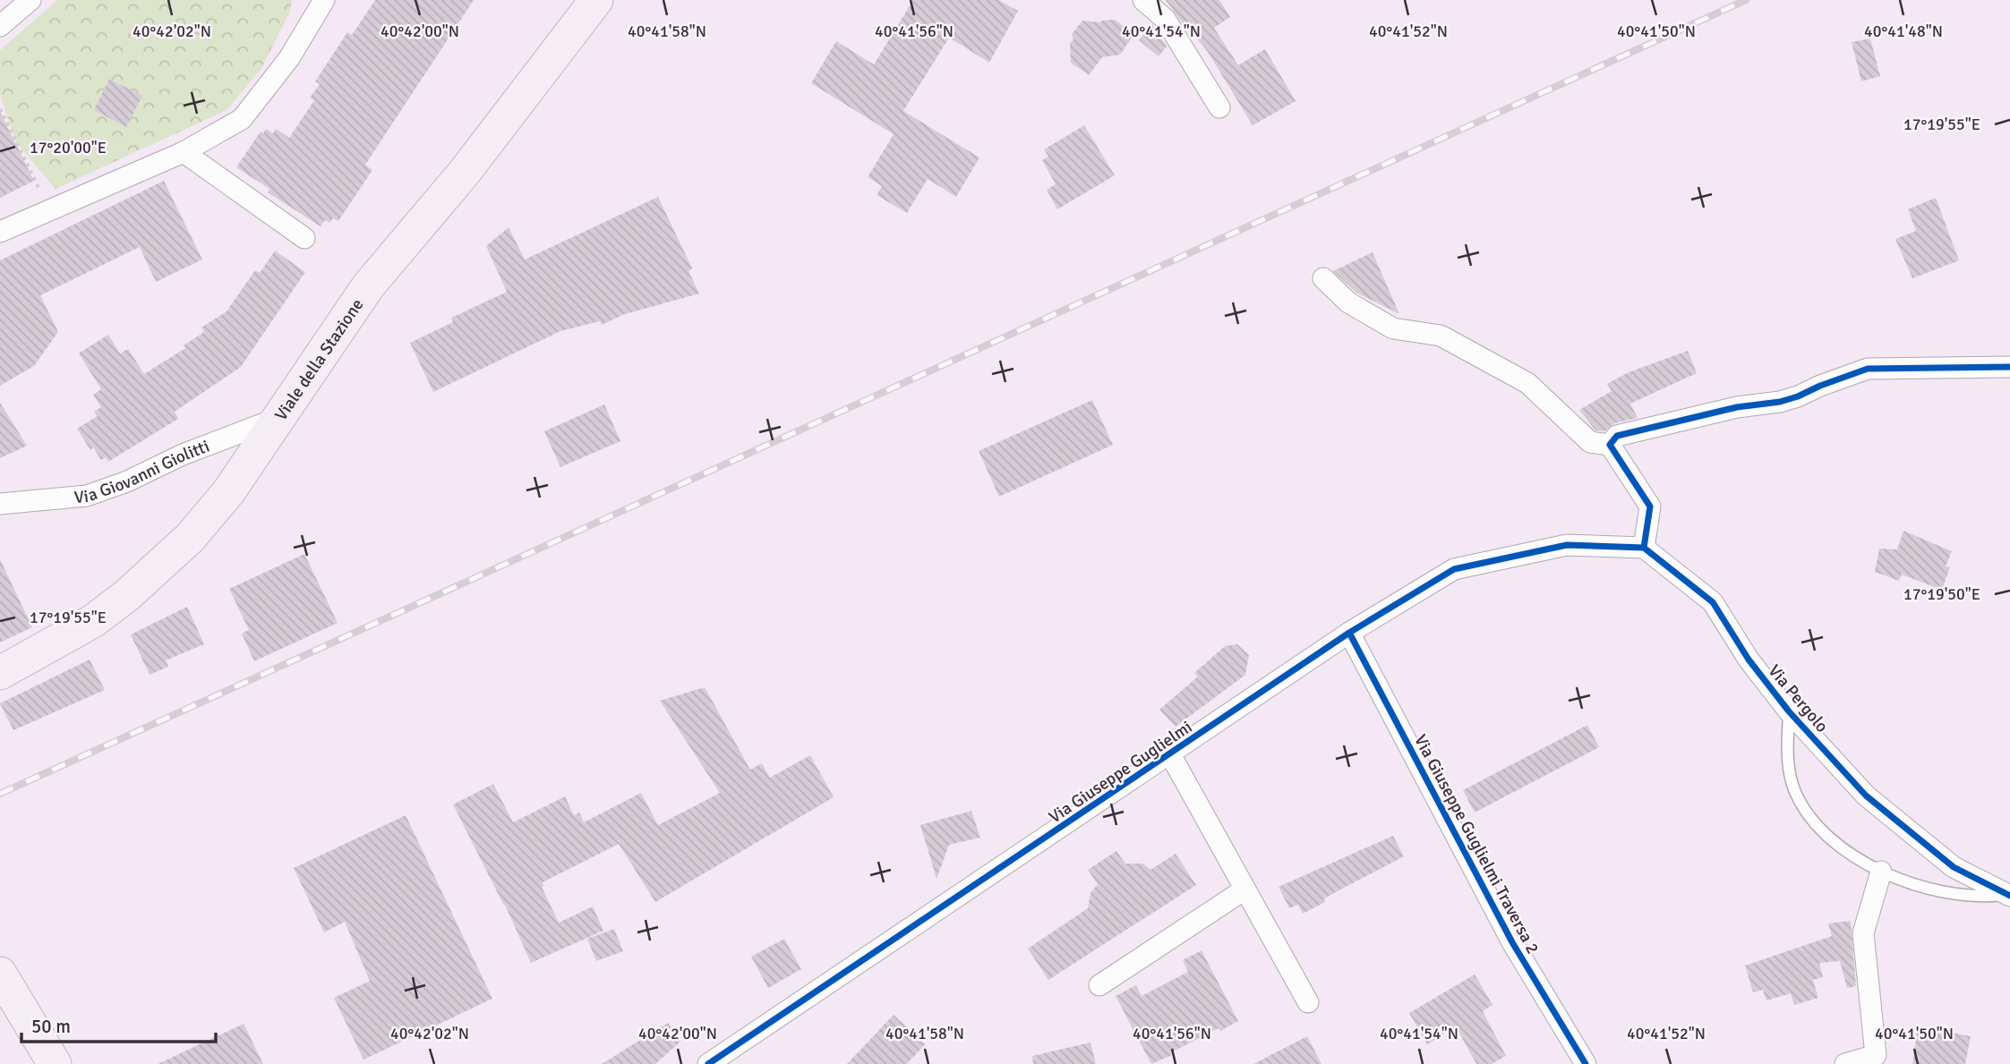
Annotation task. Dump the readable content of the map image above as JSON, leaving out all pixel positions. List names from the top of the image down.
{
  "streets": {
    "main road": ["Viale della Stazione"],
    "street": [
      "Via Giovanni Giolitti",
      "Via Pergolo",
      "Via Giuseppe Guglielmi",
      "Via Giuseppe Guglielmi Traversa 2"
    ]
  },
  "crossings": [
    ["Viale della Stazione", "Via Giovanni Giolitti"],
    ["Via Pergolo", "Via Giuseppe Guglielmi"],
    ["Via Giuseppe Guglielmi", "Via Giuseppe Guglielmi Traversa 2"]
  ],
  "scale_bar": "50 m",
  "coordinates": [
    "40°41'48\"N",
    "40°42'02\"N",
    "40°42'00\"N",
    "40°41'58\"N",
    "40°41'56\"N",
    "40°41'54\"N",
    "40°41'52\"N",
    "40°41'50\"N",
    "17°19'55\"E",
    "17°20'00\"E",
    "17°19'50\"E"
  ]
}
